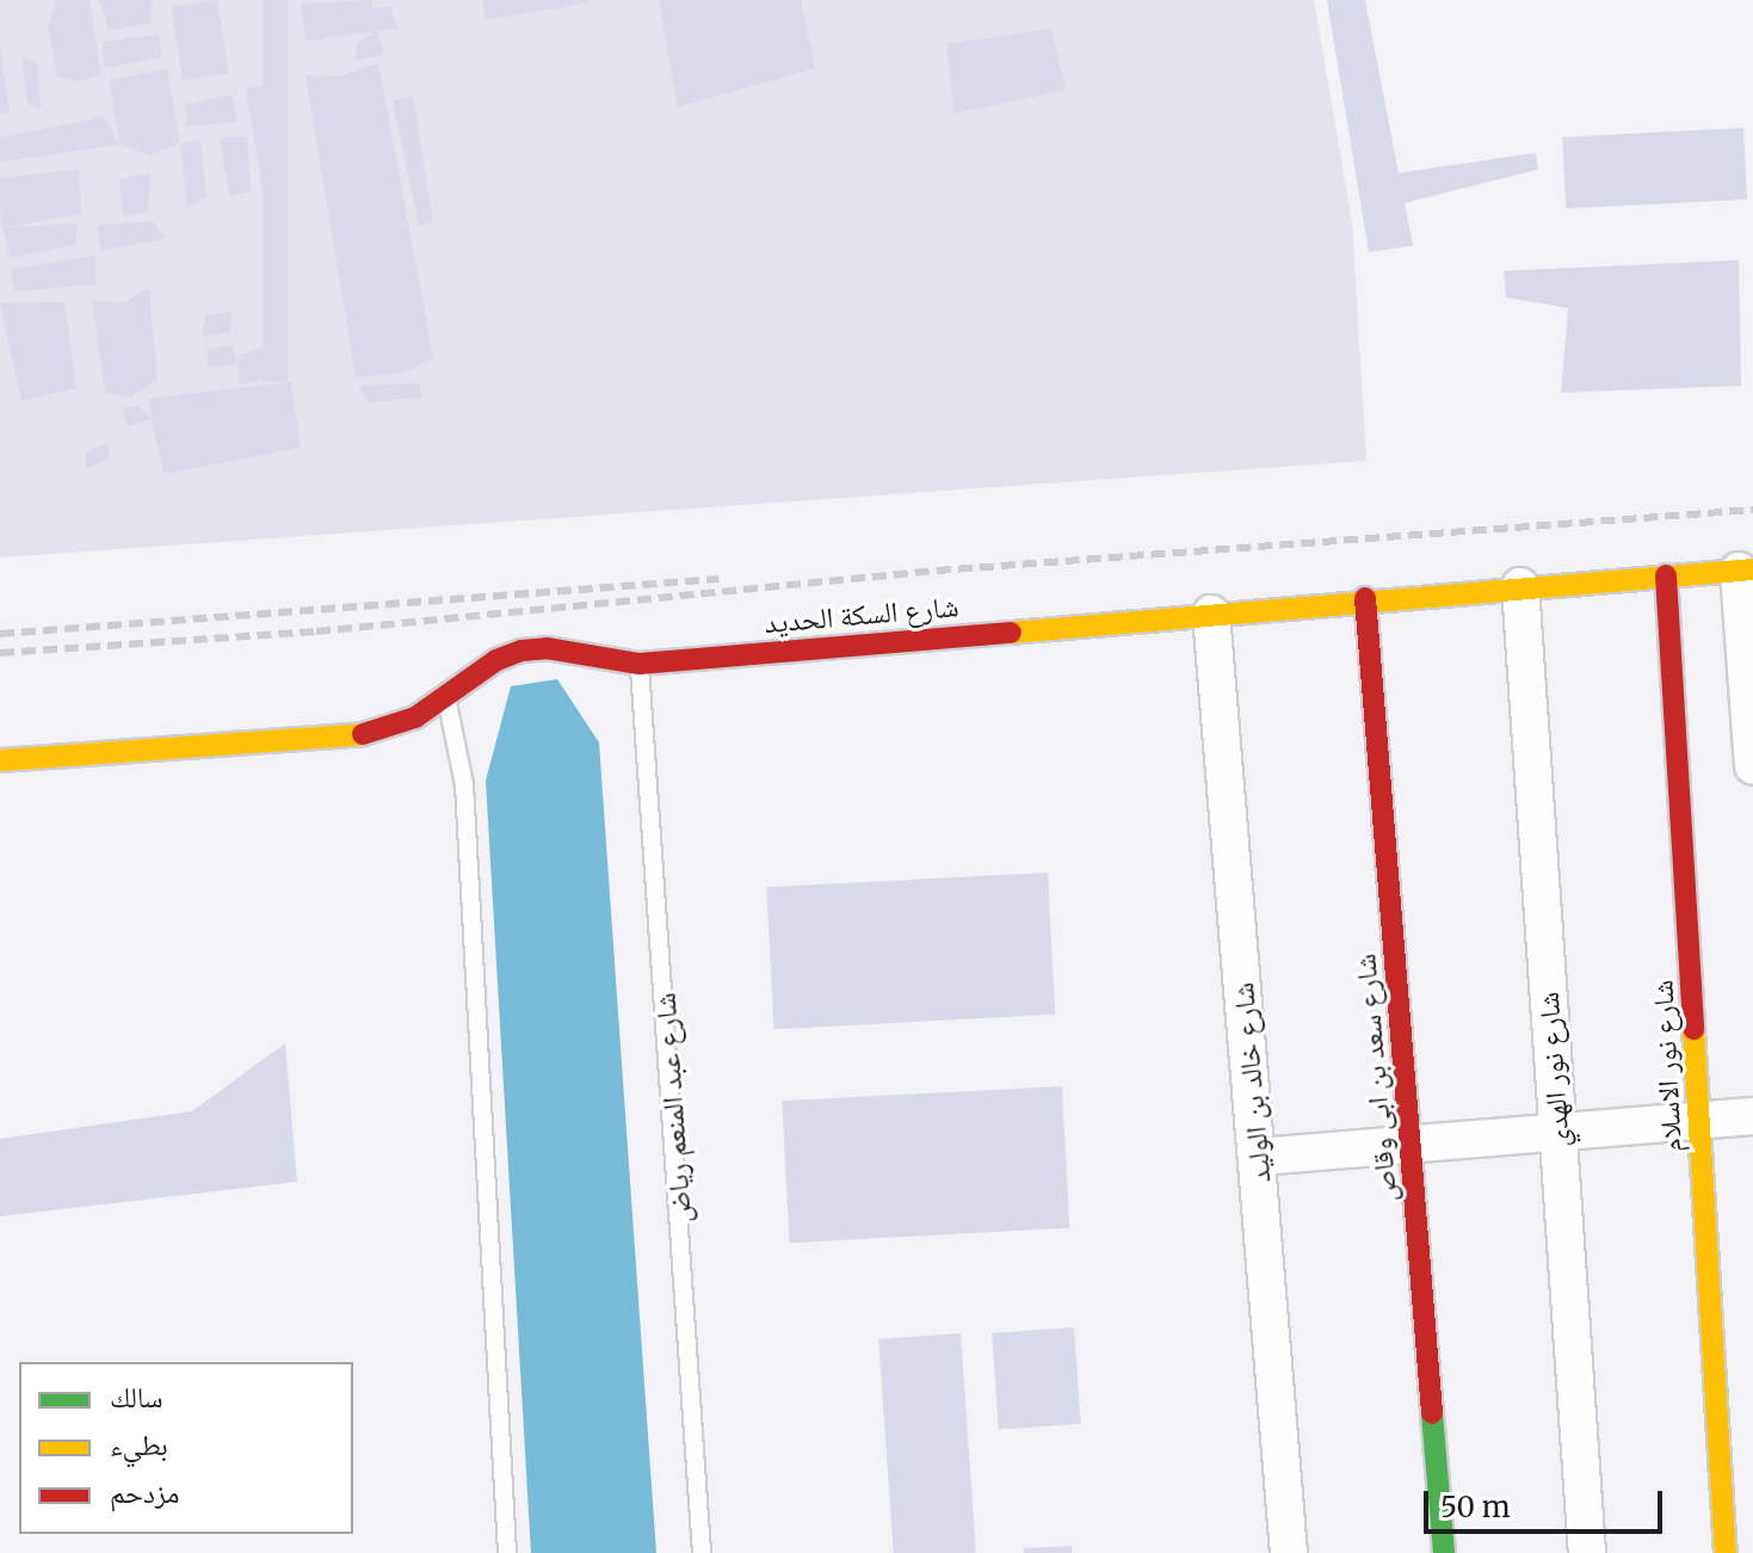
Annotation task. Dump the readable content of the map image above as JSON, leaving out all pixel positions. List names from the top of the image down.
{
  "streets": {
    "street": [
      "شارع السكة الحديد",
      "شارع نور الاسلام",
      "شارع نور الهدي",
      "شارع سعد بن ابى وقاص",
      "شارع خالد بن الوليد"
    ],
    "lane": ["شارع عبد المنعم رياض"]
  },
  "crossings": [
    ["شارع السكة الحديد", "شارع نور الاسلام"],
    ["شارع السكة الحديد", "شارع نور الهدي"],
    ["شارع السكة الحديد", "شارع سعد بن ابى وقاص"],
    ["شارع السكة الحديد", "شارع خالد بن الوليد"],
    ["شارع السكة الحديد", "شارع عبد المنعم رياض"]
  ],
  "legend": ["سالك", "بطيء", "مزدحم"],
  "scale_bar": "50 m"
}
